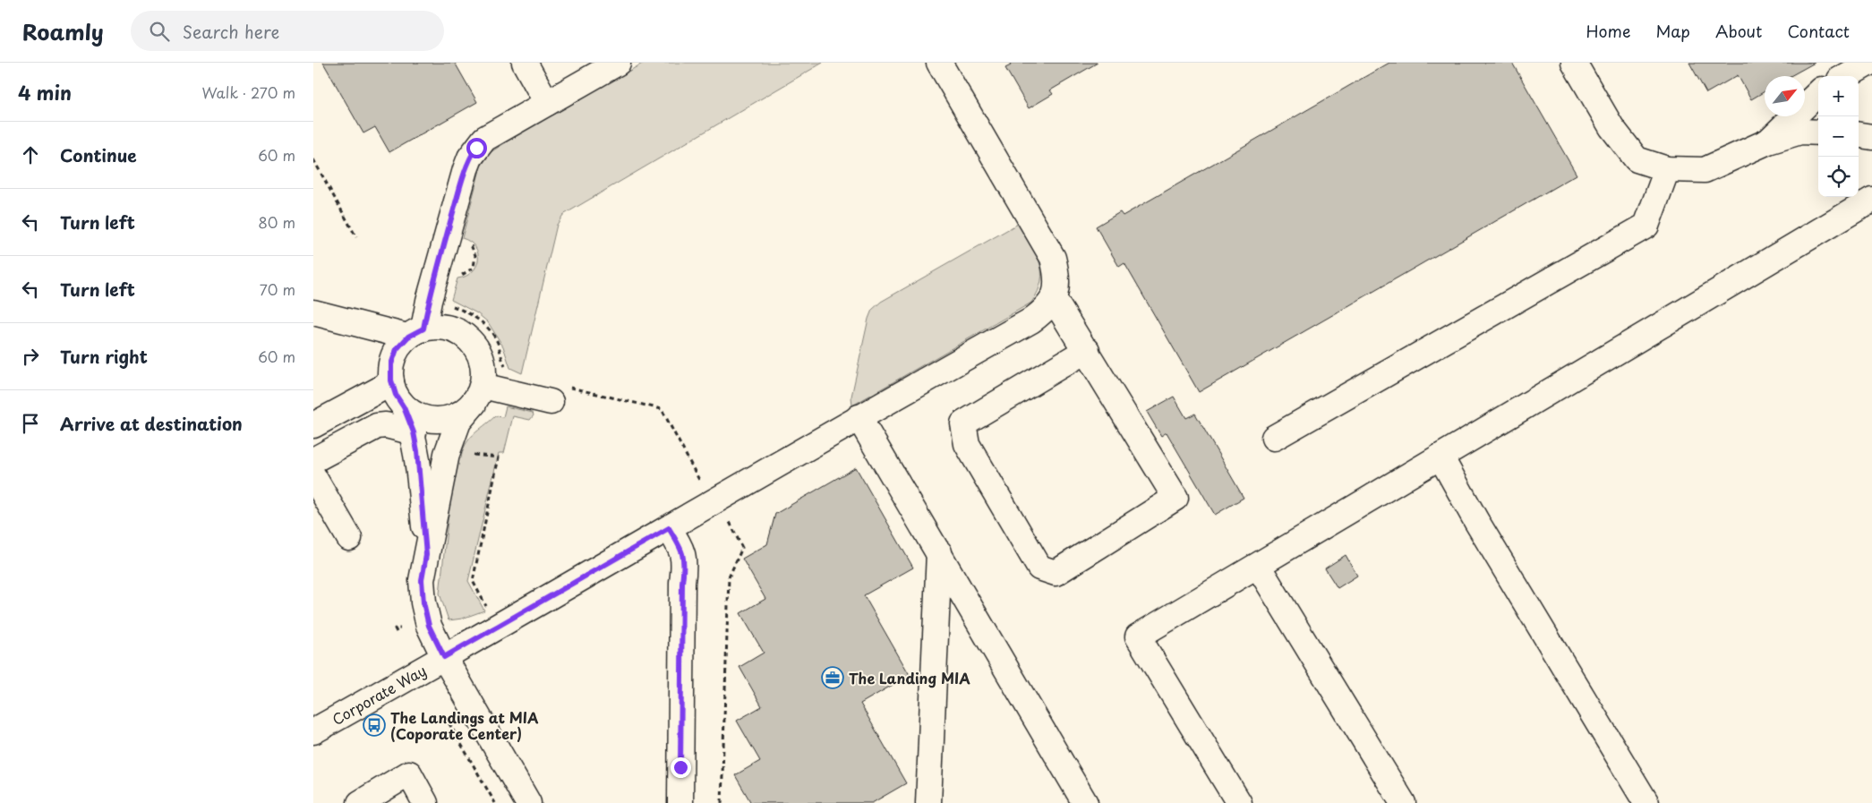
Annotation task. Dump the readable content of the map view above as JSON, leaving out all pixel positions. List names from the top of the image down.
{
  "streets": {
    "street": ["Corporate Way"]
  },
  "places": {
    "office": ["The Landing MIA"],
    "bus stop": ["The Landings at MIA (Coporate Center)"]
  },
  "north": "top right",
  "page": {
    "header": "Roamly",
    "search": "Search here",
    "nav": [
      "Home",
      "Map",
      "About",
      "Contact"
    ],
    "heading": ["4 min", "Walk · 270 m"],
    "map_buttons": ["+", "−"],
    "list": [
      ["Continue", "60 m"],
      ["Turn left", "80 m"],
      ["Turn left", "70 m"],
      ["Turn right", "60 m"],
      "Arrive at destination"
    ]
  }
}
